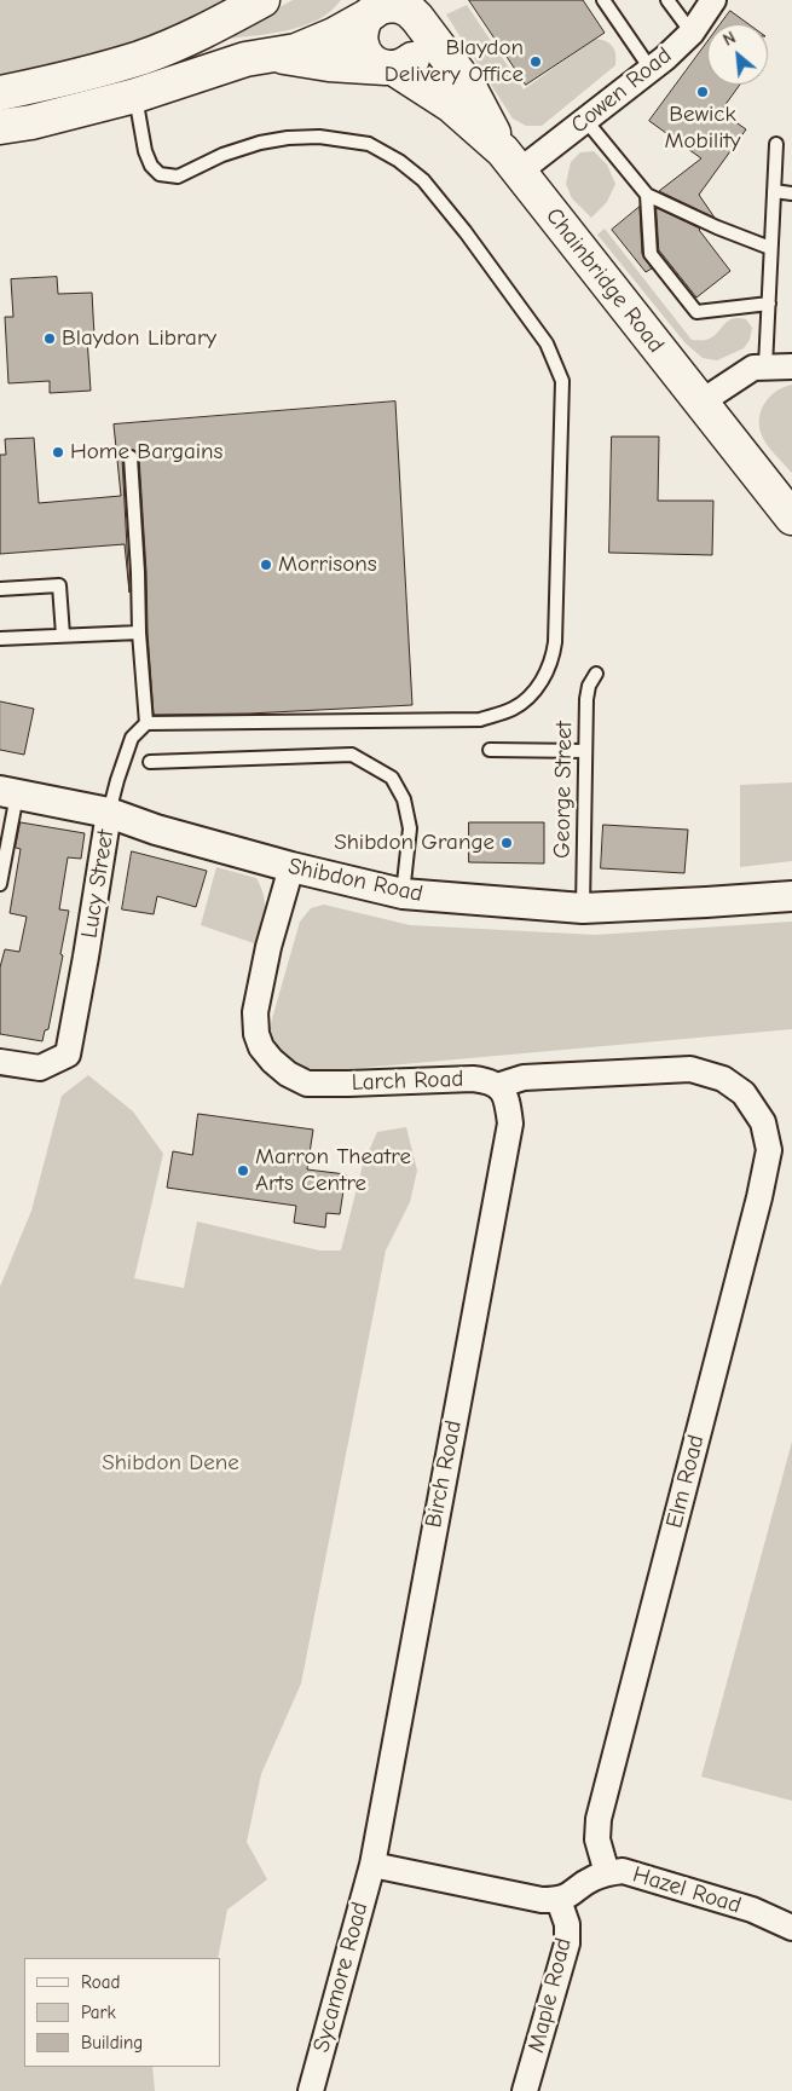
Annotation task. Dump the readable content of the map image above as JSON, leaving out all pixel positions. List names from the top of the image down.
{
  "streets": {
    "main road": ["Chainbridge Road"],
    "street": [
      "Cowen Road",
      "Shibdon Road",
      "Lucy Street",
      "Larch Road",
      "Birch Road",
      "Elm Road",
      "Hazel Road",
      "Sycamore Road",
      "Maple Road"
    ],
    "lane": ["George Street"]
  },
  "crossings": [
    ["Cowen Road", "Chainbridge Road"],
    ["George Street", "Shibdon Road"],
    ["Shibdon Road", "Lucy Street"],
    ["Shibdon Road", "Larch Road"],
    ["Larch Road", "Birch Road"],
    ["Larch Road", "Elm Road"],
    ["Birch Road", "Sycamore Road"],
    ["Elm Road", "Hazel Road"],
    ["Hazel Road", "Maple Road"]
  ],
  "parks": ["Shibdon Dene"],
  "places": [
    "Blaydon Delivery Office",
    "Bewick Mobility",
    "Blaydon Library",
    "Home Bargains",
    "Morrisons",
    "Shibdon Grange",
    "Marron Theatre Arts Centre"
  ],
  "legend": ["Road", "Park", "Building"],
  "north": "top left"
}
